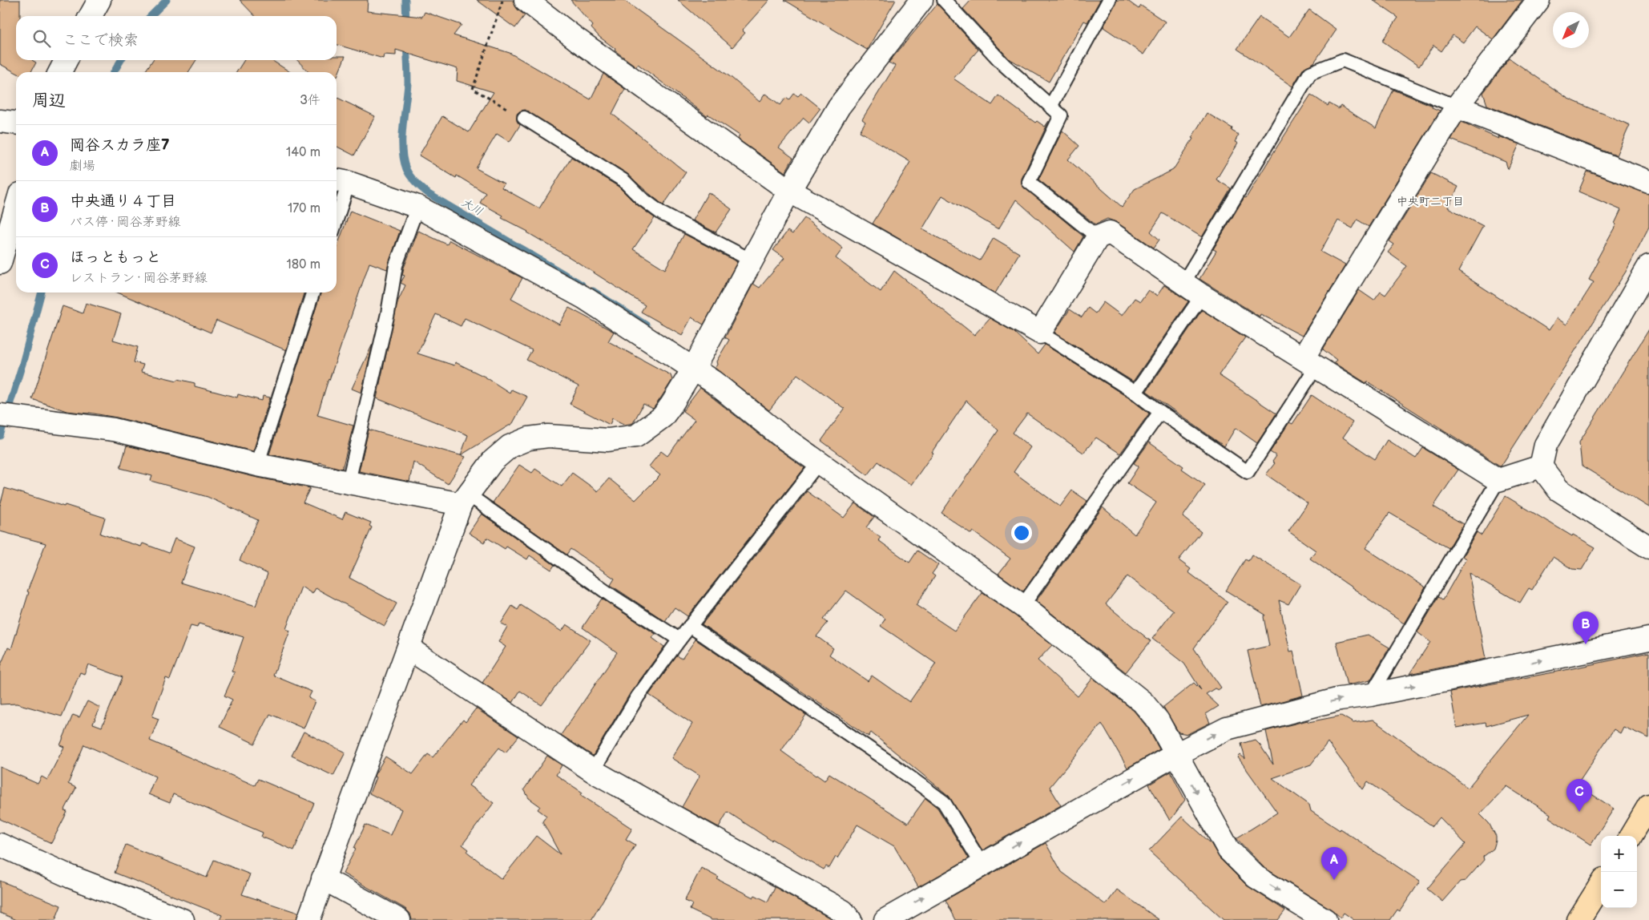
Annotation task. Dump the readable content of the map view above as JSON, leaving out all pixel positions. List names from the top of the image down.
{
  "districts": ["中央町二丁目"],
  "water": ["大川"],
  "north": "bottom left",
  "page": {
    "search": "ここで検索",
    "heading": ["周辺", "3件"],
    "list": [
      {
        "mark": "A",
        "name": "岡谷スカラ座7",
        "note": "劇場",
        "value": "140 m"
      },
      {
        "mark": "B",
        "name": "中央通り４丁目",
        "note": "バス停 · 岡谷茅野線",
        "value": "170 m"
      },
      {
        "mark": "C",
        "name": "ほっともっと",
        "note": "レストラン · 岡谷茅野線",
        "value": "180 m"
      }
    ],
    "pins": ["B", "C", "A"],
    "map_buttons": ["+", "−"]
  }
}
